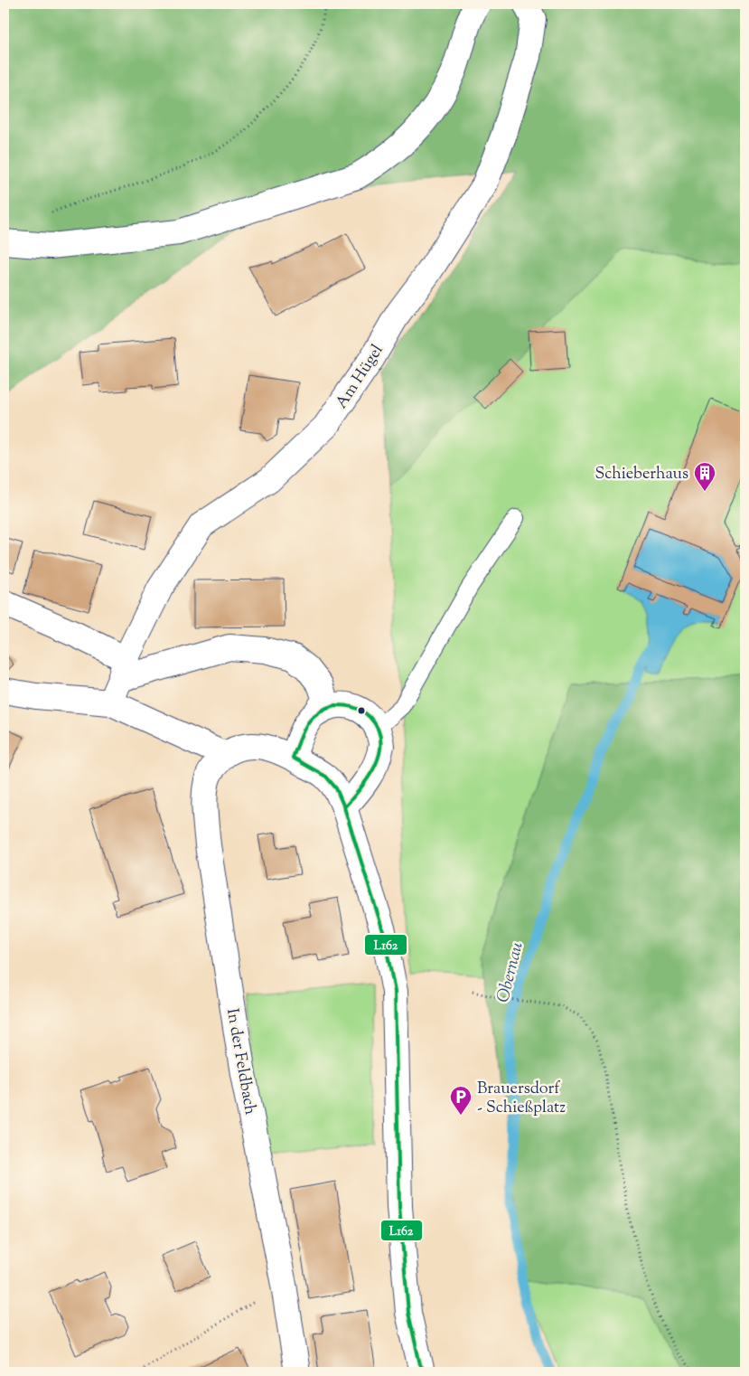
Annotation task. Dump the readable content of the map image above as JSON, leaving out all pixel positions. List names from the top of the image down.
{
  "streets": {
    "street": ["Am Hügel", "In der Feldbach"]
  },
  "water": ["Obernau"],
  "places": {
    "building": ["Schieberhaus"],
    "parking": ["Brauersdorf - Schießplatz"]
  },
  "lines": ["transit line L162"]
}
